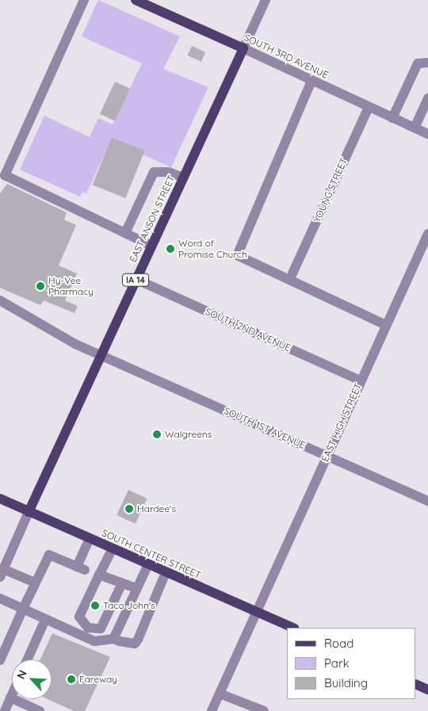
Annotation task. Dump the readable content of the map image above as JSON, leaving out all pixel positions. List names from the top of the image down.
{
  "streets": {
    "main road": [
      "SOUTH 3RD AVENUE",
      "EAST ANSON STREET",
      "IA 14",
      "SOUTH CENTER STREET"
    ],
    "street": [
      "YOUNG STREET",
      "SOUTH 2ND AVENUE",
      "EAST HIGH STREET",
      "SOUTH 1ST AVENUE"
    ]
  },
  "crossings": [
    ["SOUTH 3RD AVENUE", "YOUNG STREET"],
    ["SOUTH 3RD AVENUE", "EAST ANSON STREET"],
    ["EAST ANSON STREET", "SOUTH 2ND AVENUE"],
    ["EAST ANSON STREET", "SOUTH 1ST AVENUE"],
    ["EAST ANSON STREET", "SOUTH CENTER STREET"],
    ["SOUTH 2ND AVENUE", "EAST HIGH STREET"],
    ["EAST HIGH STREET", "SOUTH 1ST AVENUE"],
    ["EAST HIGH STREET", "SOUTH CENTER STREET"]
  ],
  "places": [
    "Word of Promise Church",
    "Hy-Vee Pharmacy",
    "Walgreens",
    "Hardee's",
    "Taco John's",
    "Fareway"
  ],
  "legend": ["Road", "Park", "Building"],
  "north": "top left"
}
